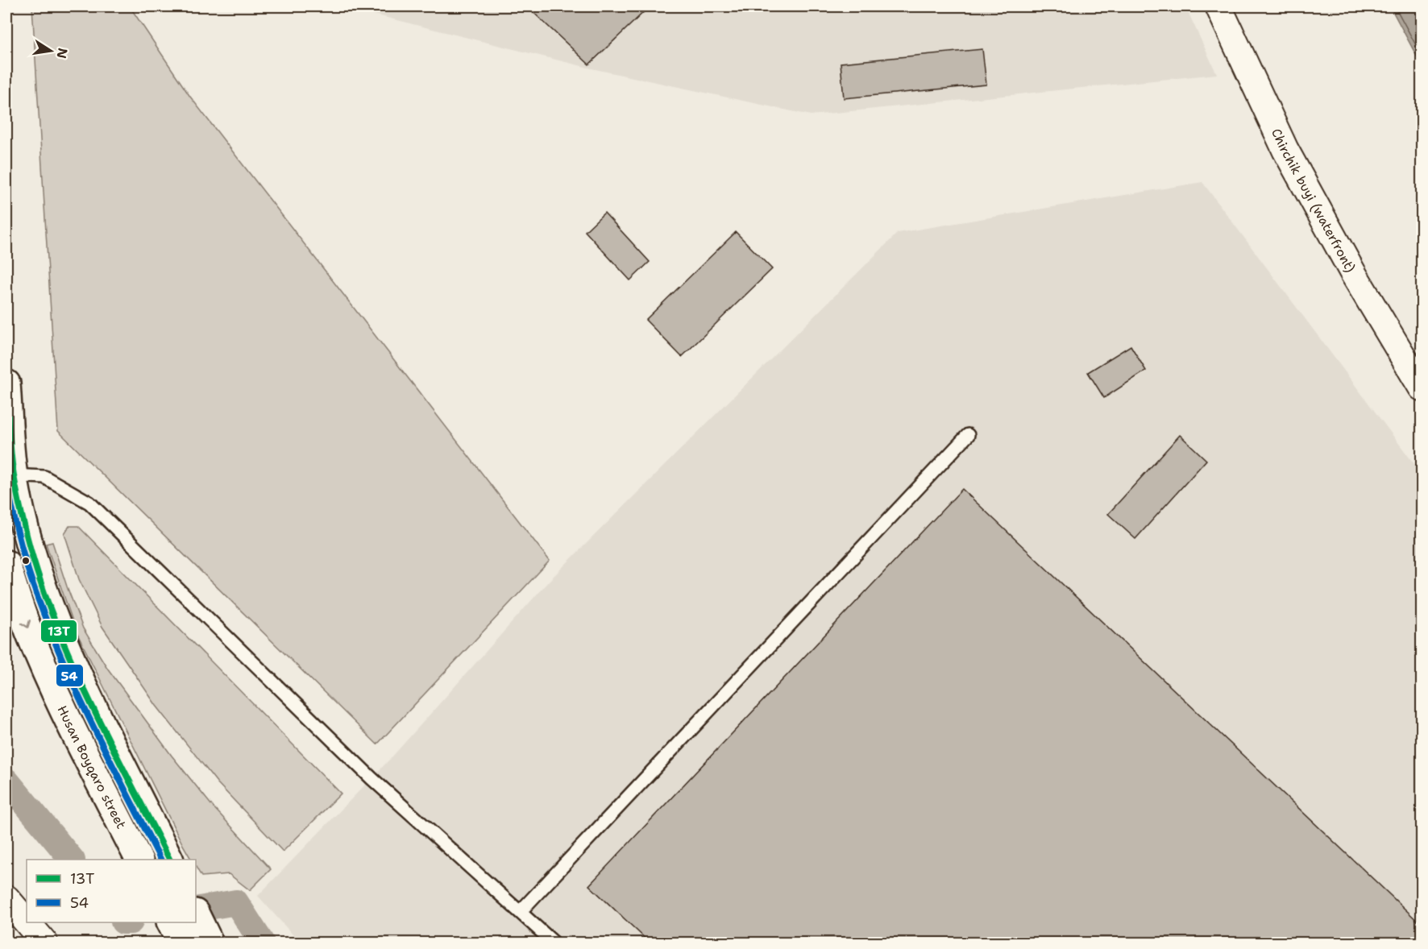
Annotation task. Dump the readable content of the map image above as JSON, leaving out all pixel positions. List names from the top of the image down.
{
  "streets": {
    "main road": ["Husan Boyqaro street"],
    "street": ["Chirchik buyi (waterfront)"]
  },
  "lines": ["transit line 13Т", "transit line 54"],
  "legend": ["13Т", "54"],
  "north": "right"
}
